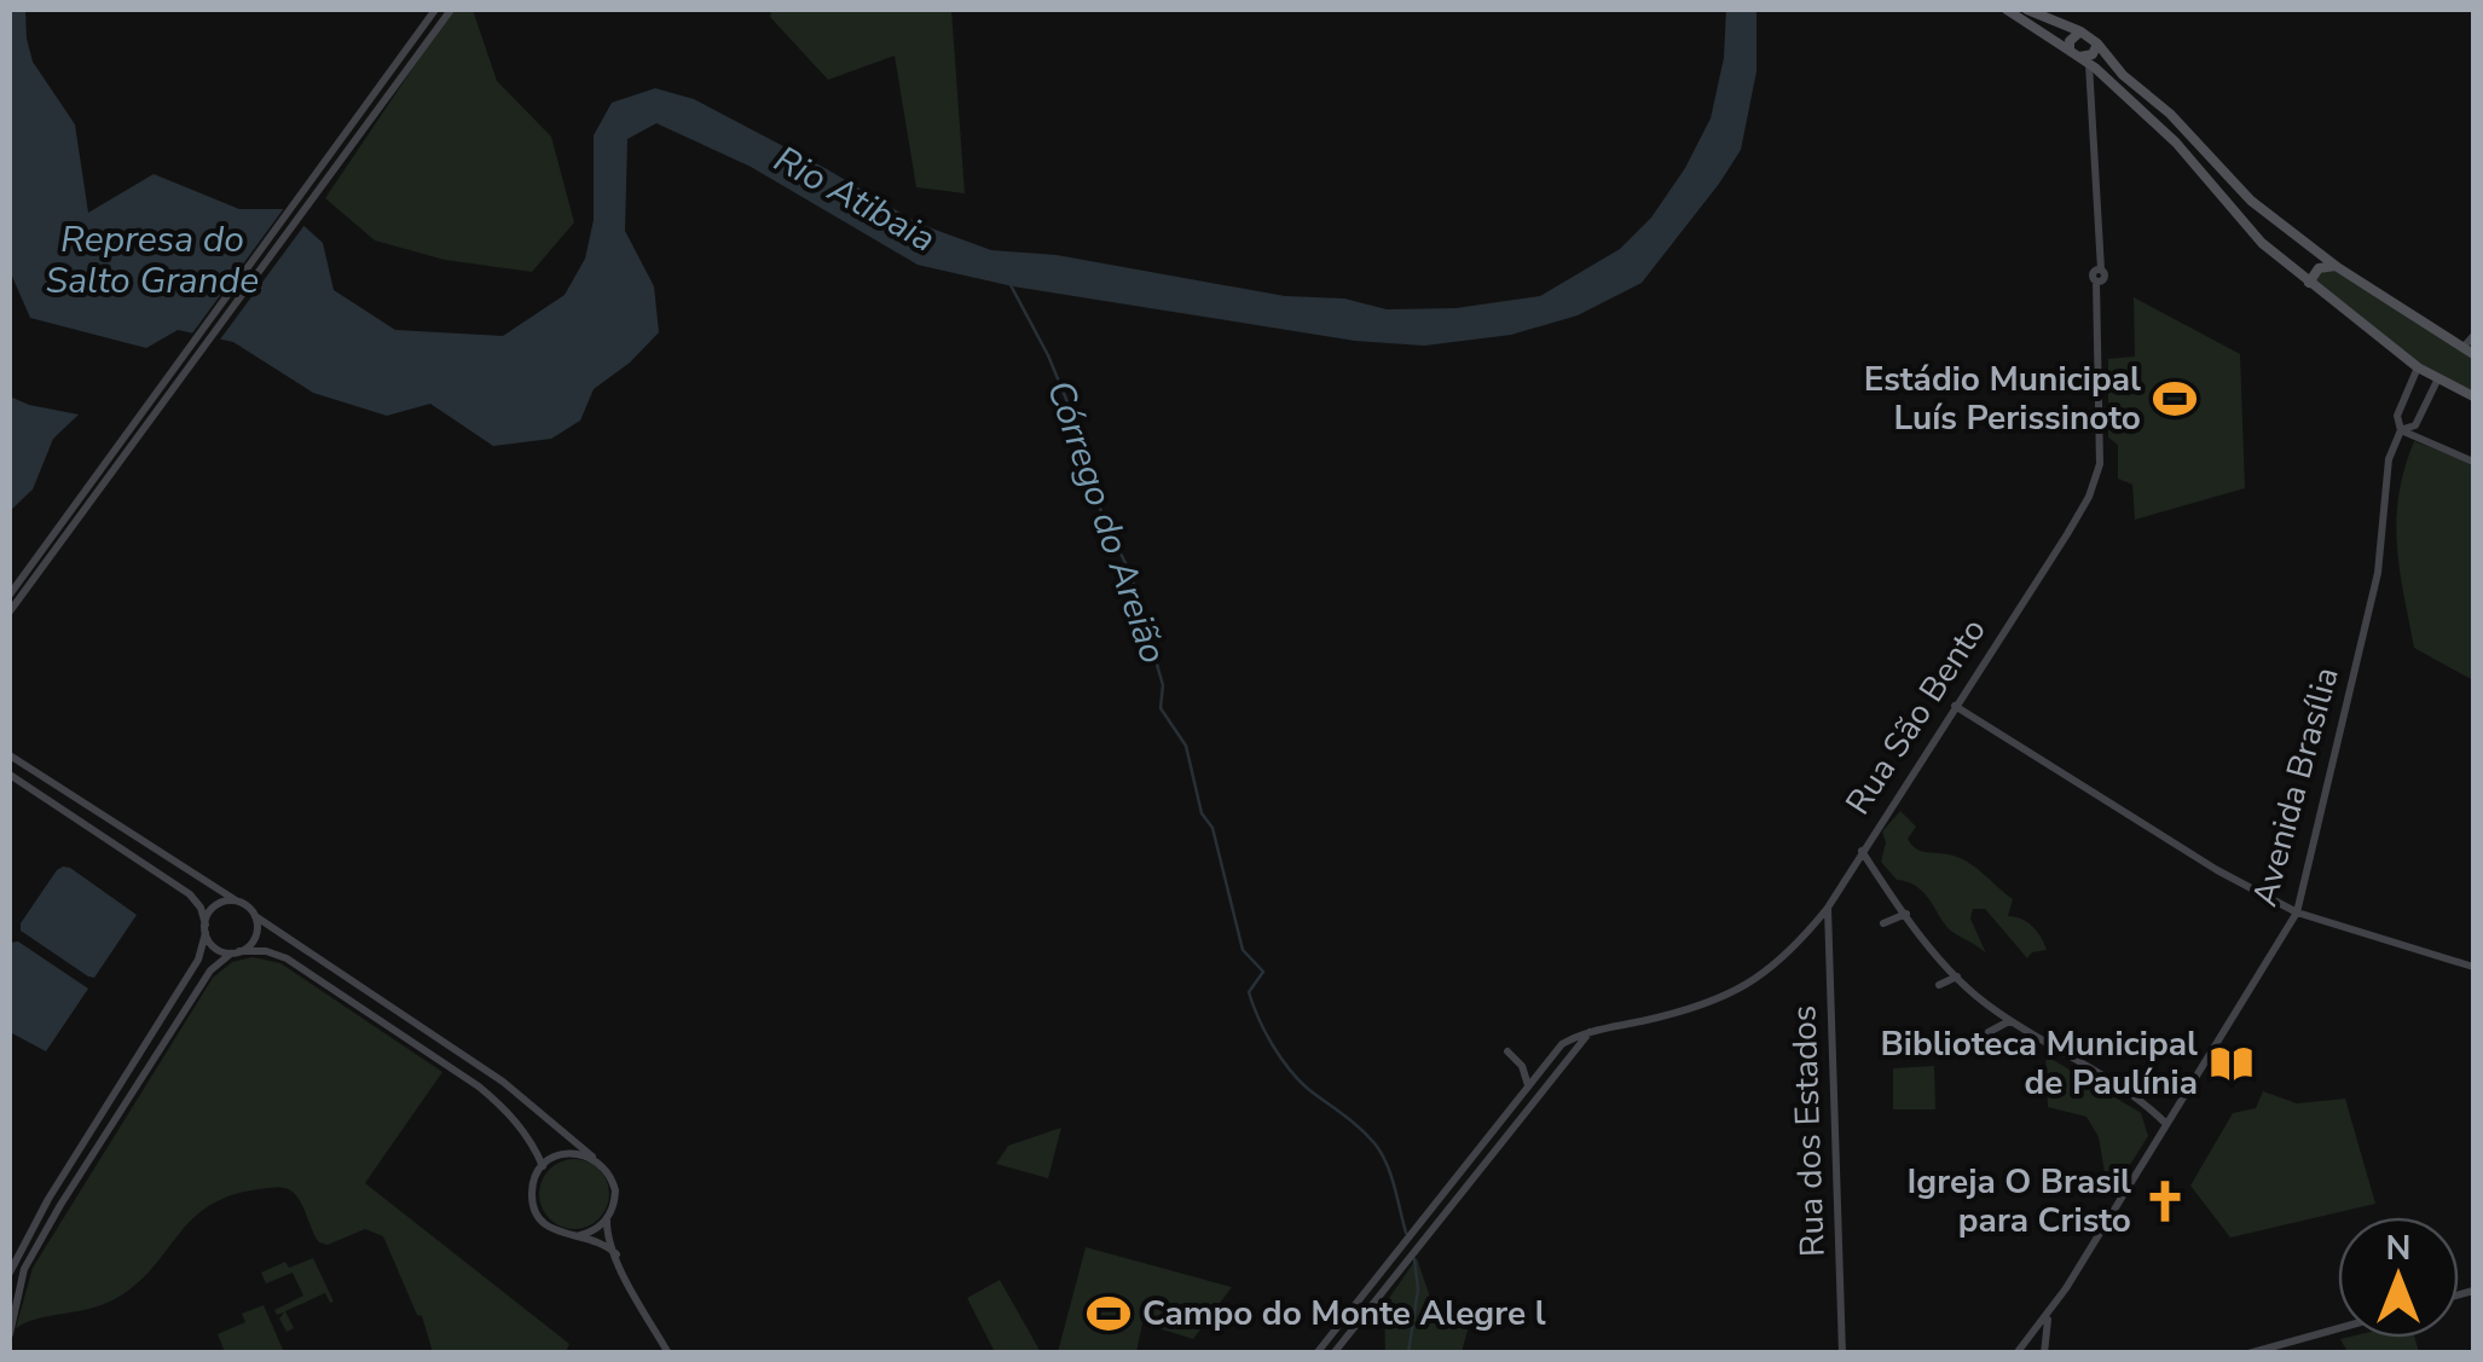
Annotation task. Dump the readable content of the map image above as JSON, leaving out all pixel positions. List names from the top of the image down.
{
  "streets": {
    "main road": ["Rua São Bento", "Avenida Brasília", "Rua dos Estados"]
  },
  "crossings": [
    ["Rua São Bento", "Rua dos Estados"]
  ],
  "water": ["Rio Atibaia", "Represa do Salto Grande", "Córrego do Areião"],
  "places": {
    "sports": ["Estádio Municipal Luís Perissinoto", "Campo do Monte Alegre l"],
    "library": ["Biblioteca Municipal de Paulínia"],
    "church": ["Igreja O Brasil para Cristo"]
  },
  "north": "top"
}
